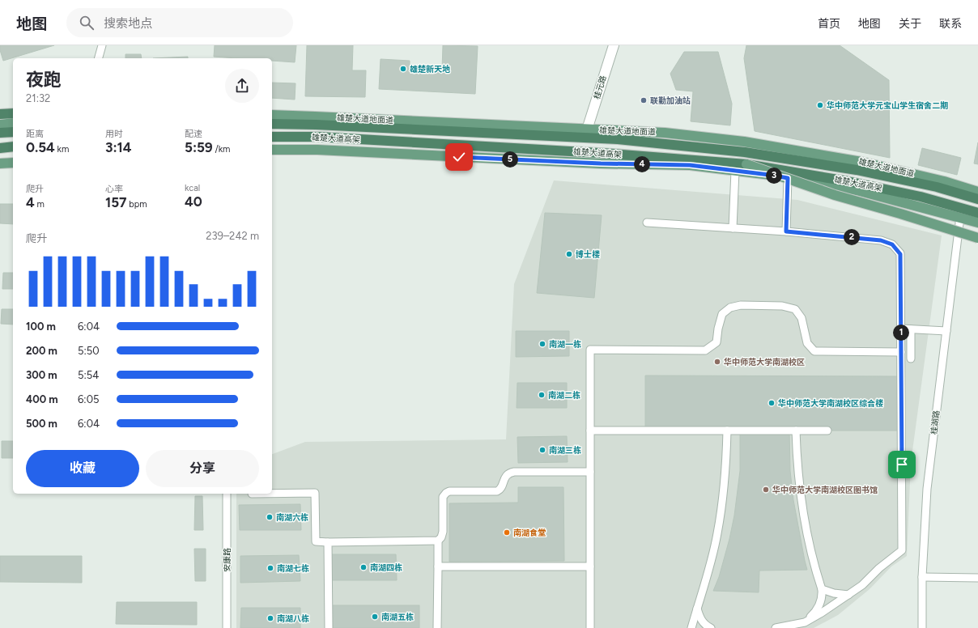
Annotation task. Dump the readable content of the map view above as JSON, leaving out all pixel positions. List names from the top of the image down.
{
  "streets": {
    "highway": ["雄楚大道高架"],
    "main road": ["雄楚大道地面道"],
    "street": ["桂元路", "桂湖路", "安康路"]
  },
  "crossings": [
    ["桂元路", "雄楚大道地面道"]
  ],
  "places": [
    "雄楚新天地",
    "联勤加油站",
    "华中师范大学元宝山学生宿舍二期",
    "博士楼",
    "南湖一栋",
    "华中师范大学南湖校区",
    "南湖二栋",
    "华中师范大学南湖校区综合楼",
    "南湖三栋",
    "华中师范大学南湖校区图书馆",
    "南湖六栋",
    "南湖食堂",
    "南湖四栋",
    "南湖七栋",
    "南湖五栋",
    "南湖八栋"
  ],
  "page": {
    "header": "地图",
    "search": "搜索地点",
    "nav": [
      "首页",
      "地图",
      "关于",
      "联系"
    ],
    "heading": ["夜跑", "21:32"],
    "stats": [
      ["距离", "0.54 km"],
      ["用时", "3:14"],
      ["配速", "5:59 /km"],
      ["爬升", "4 m"],
      ["心率", "157 bpm"],
      ["kcal", "40"]
    ],
    "pins": [
      "5",
      "4",
      "3",
      "2",
      "1"
    ],
    "chart": ["爬升", "239–242 m"],
    "list": [
      {
        "name": "100 m",
        "note": "6:04"
      },
      {
        "name": "200 m",
        "note": "5:50"
      },
      {
        "name": "300 m",
        "note": "5:54"
      },
      {
        "name": "400 m",
        "note": "6:05"
      },
      {
        "name": "500 m",
        "note": "6:04"
      }
    ],
    "buttons": ["收藏", "分享"]
  }
}
